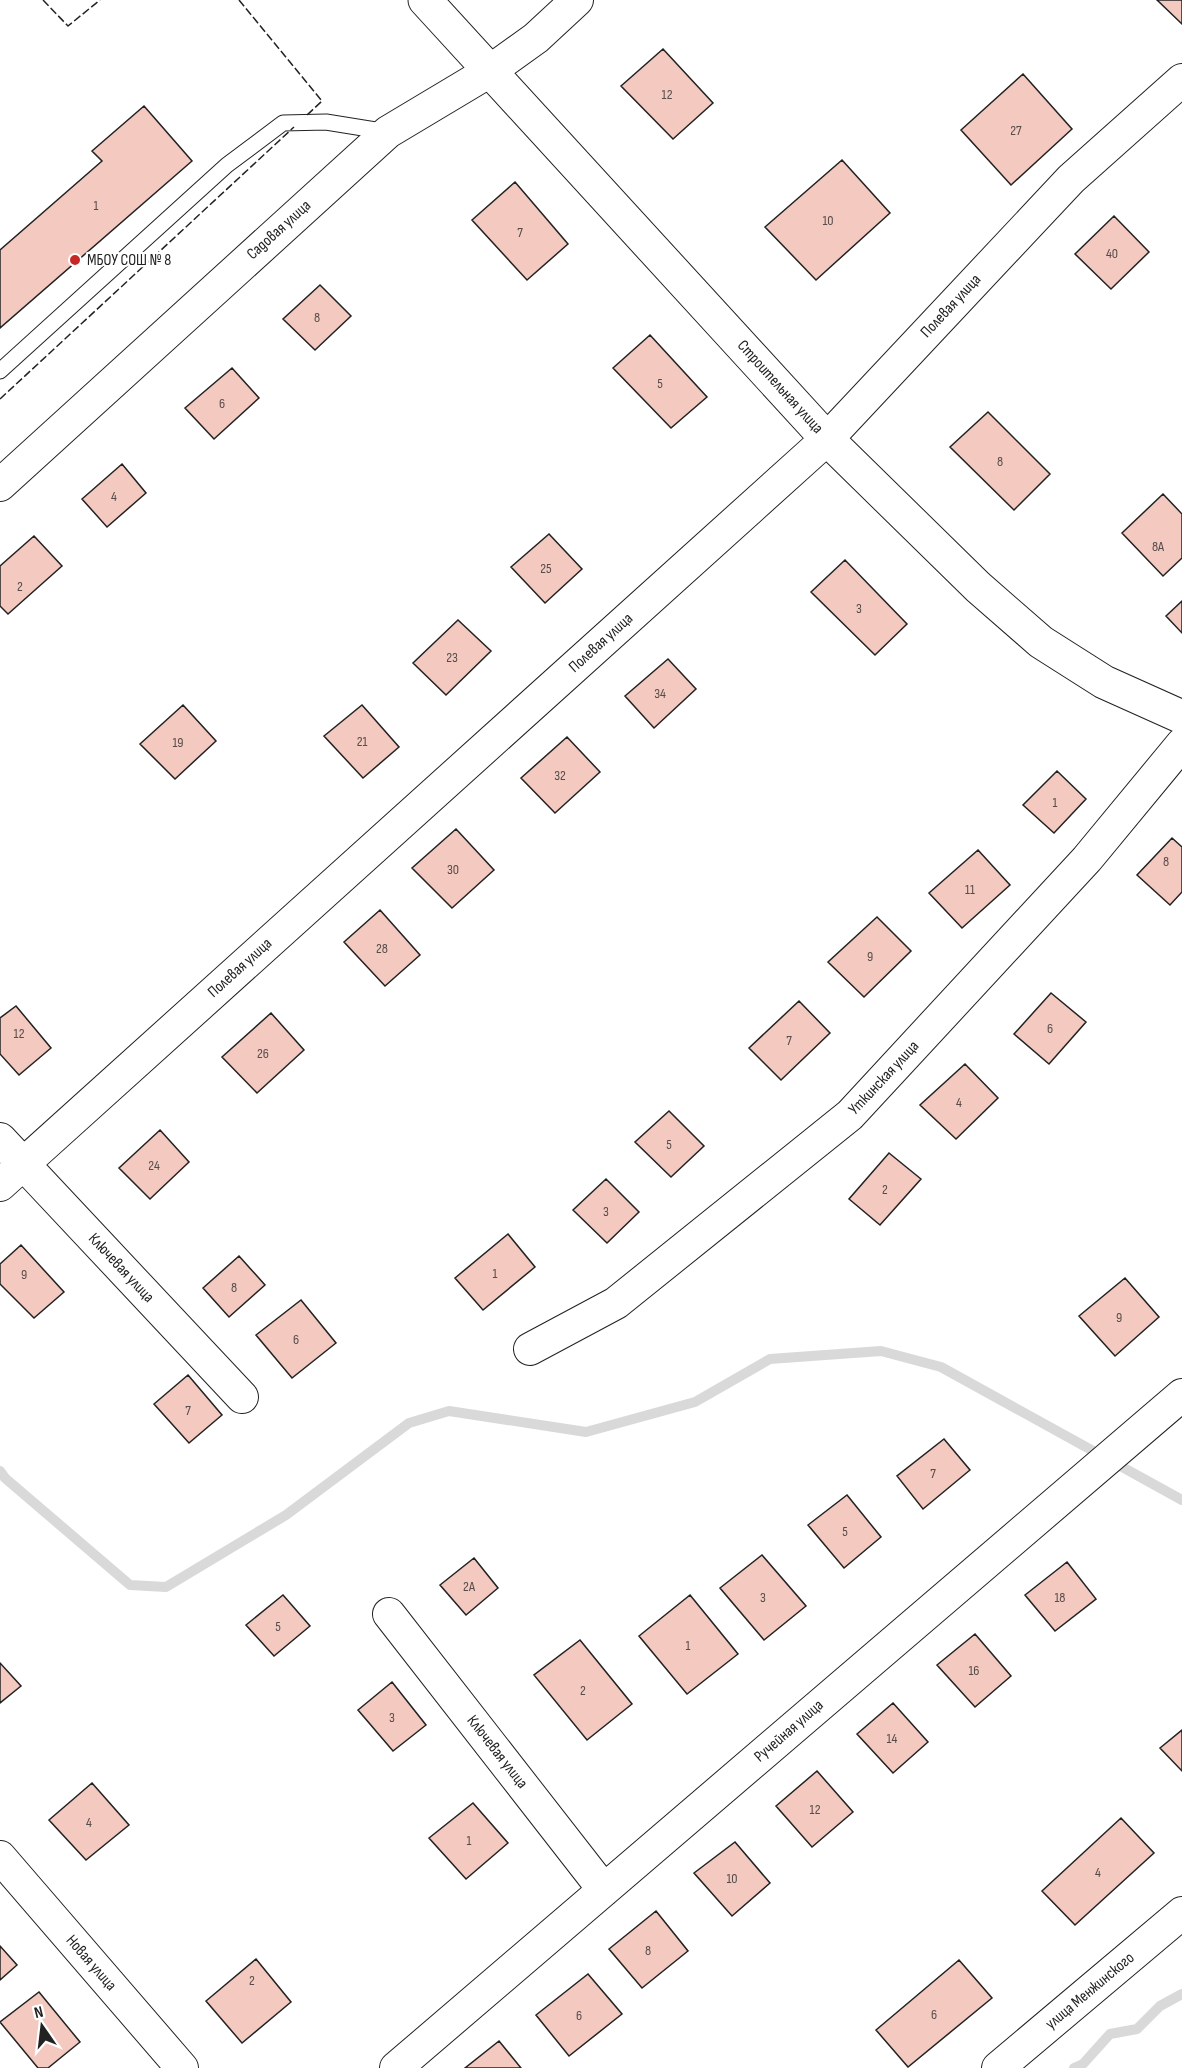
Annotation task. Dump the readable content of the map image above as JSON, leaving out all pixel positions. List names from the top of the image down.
{
  "streets": {
    "street": [
      "Садовая улица",
      "Полевая улица",
      "Строительная улица",
      "Уткинская улица",
      "Ключевая улица",
      "Ручейная улица",
      "Новая улица",
      "улица Менжинского"
    ]
  },
  "crossings": [
    ["Садовая улица", "Строительная улица"],
    ["Полевая улица", "Строительная улица"],
    ["Полевая улица", "Ключевая улица"],
    ["Ключевая улица", "Ручейная улица"]
  ],
  "places": ["МБОУ СОШ № 8"],
  "house_numbers": [
    "12",
    "27",
    "1",
    "10",
    "7",
    "40",
    "8",
    "5",
    "6",
    "8",
    "4",
    "8А",
    "25",
    "2",
    "3",
    "23",
    "34",
    "21",
    "19",
    "32",
    "1",
    "8",
    "30",
    "11",
    "28",
    "9",
    "6",
    "12",
    "7",
    "26",
    "4",
    "5",
    "24",
    "2",
    "3",
    "1",
    "9",
    "8",
    "9",
    "6",
    "7",
    "7",
    "5",
    "2А",
    "3",
    "18",
    "5",
    "1",
    "16",
    "2",
    "3",
    "14",
    "12",
    "4",
    "1",
    "4",
    "10",
    "8",
    "2",
    "6",
    "6"
  ],
  "north": "top"
}
